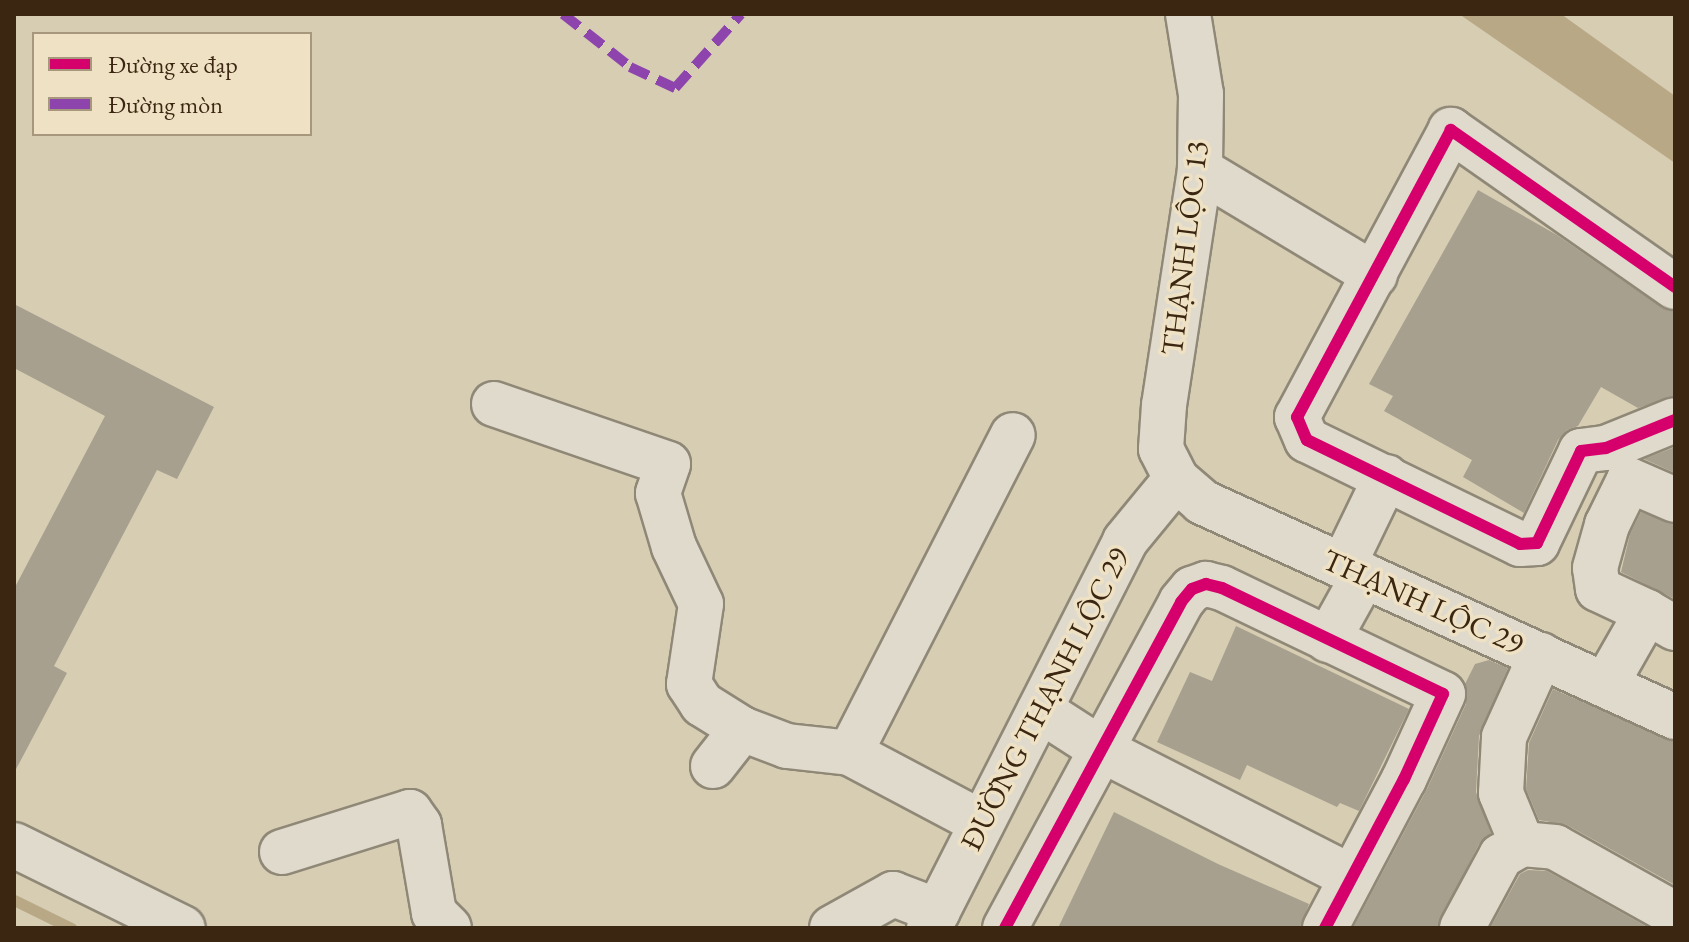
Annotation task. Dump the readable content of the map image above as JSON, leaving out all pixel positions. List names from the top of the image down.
{
  "streets": {
    "street": ["THẠNH LỘC 13", "THẠNH LỘC 29", "ĐƯỜNG THẠNH LỘC 29"]
  },
  "crossings": [
    ["THẠNH LỘC 13", "THẠNH LỘC 29"],
    ["THẠNH LỘC 13", "ĐƯỜNG THẠNH LỘC 29"],
    ["THẠNH LỘC 29", "ĐƯỜNG THẠNH LỘC 29"]
  ],
  "legend": ["Đường xe đạp", "Đường mòn"]
}
